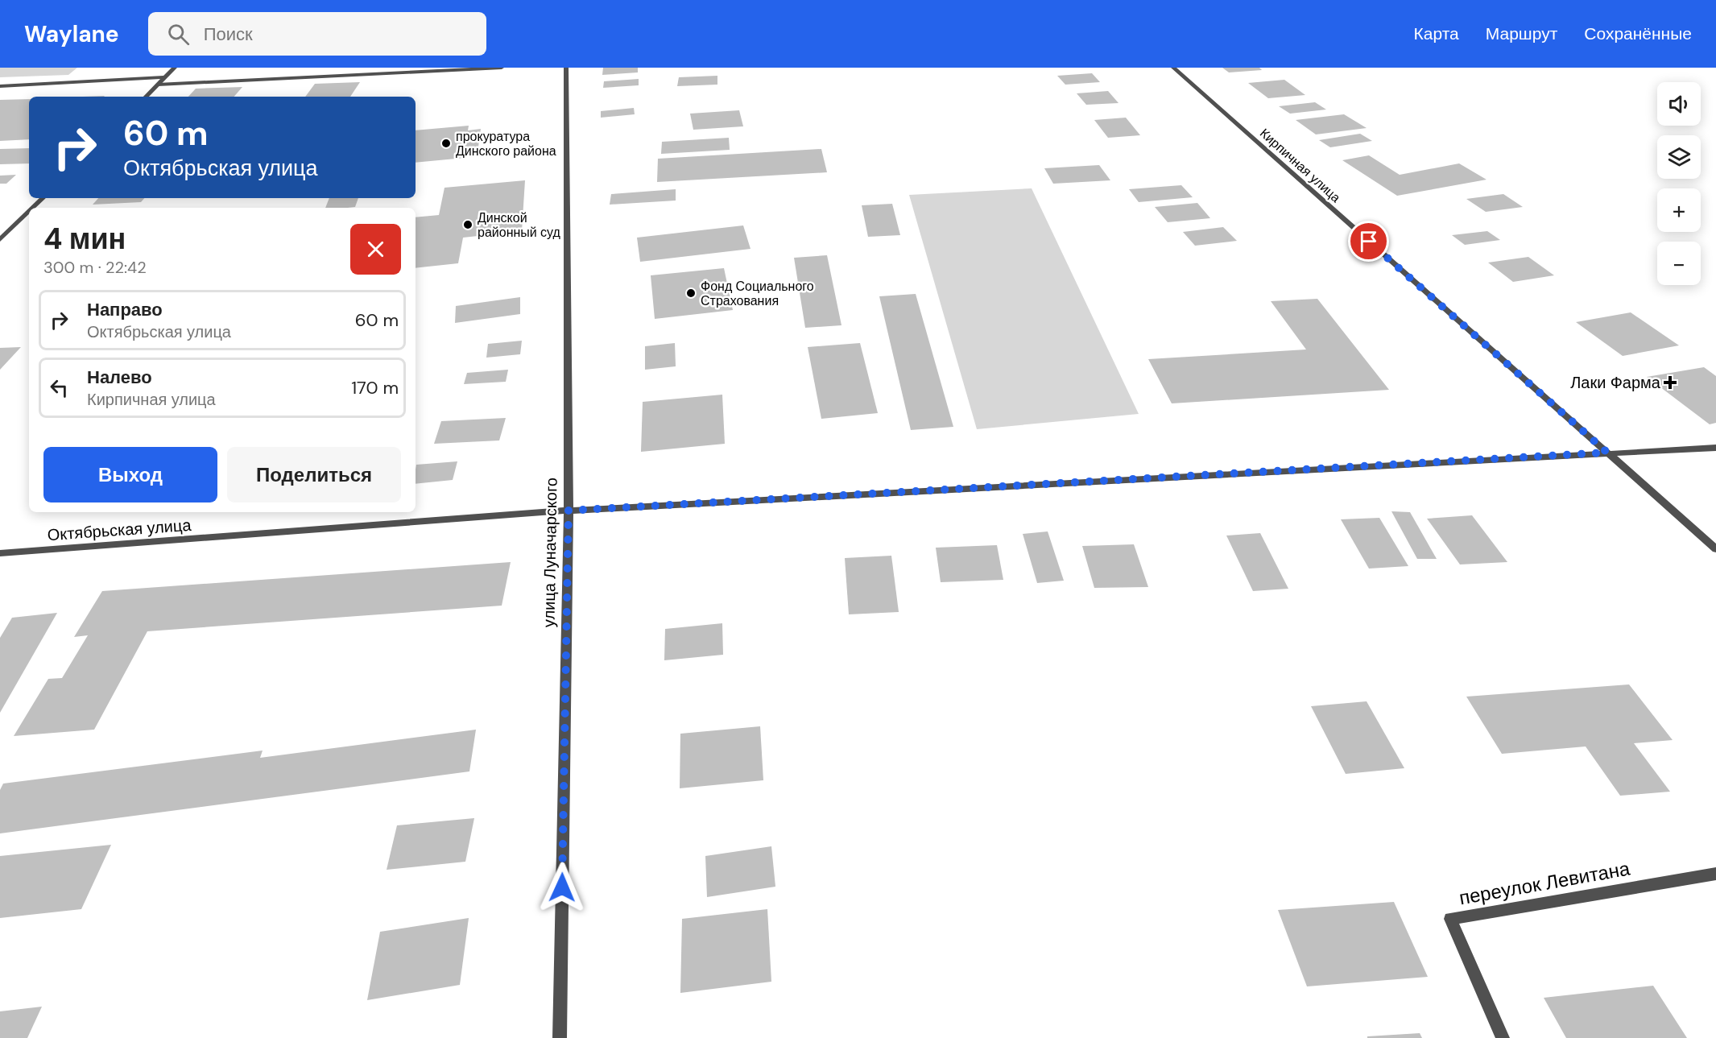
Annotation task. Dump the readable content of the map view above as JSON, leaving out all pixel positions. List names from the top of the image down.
{
  "streets": {
    "street": [
      "Кирпичная улица",
      "Октябрьская улица",
      "улица Луначарского",
      "переулок Левитана"
    ]
  },
  "crossings": [
    ["Кирпичная улица", "Октябрьская улица"],
    ["Октябрьская улица", "улица Луначарского"]
  ],
  "places": {
    "other": ["прокуратура Динского района", "Динской районный суд", "Фонд Социального Страхования"],
    "health": ["Лаки Фарма"]
  },
  "page": {
    "header": "Waylane",
    "search": "Поиск",
    "nav": ["Карта", "Маршрут", "Сохранённые"],
    "map_buttons": ["+", "−"],
    "turn": ["60 m", "Октябрьская улица"],
    "heading": ["4 мин", "300 m · 22:42"],
    "list": [
      {
        "name": "Направо",
        "note": "Октябрьская улица",
        "value": "60 m"
      },
      {
        "name": "Налево",
        "note": "Кирпичная улица",
        "value": "170 m"
      }
    ],
    "buttons": ["Выход", "Поделиться"]
  }
}
